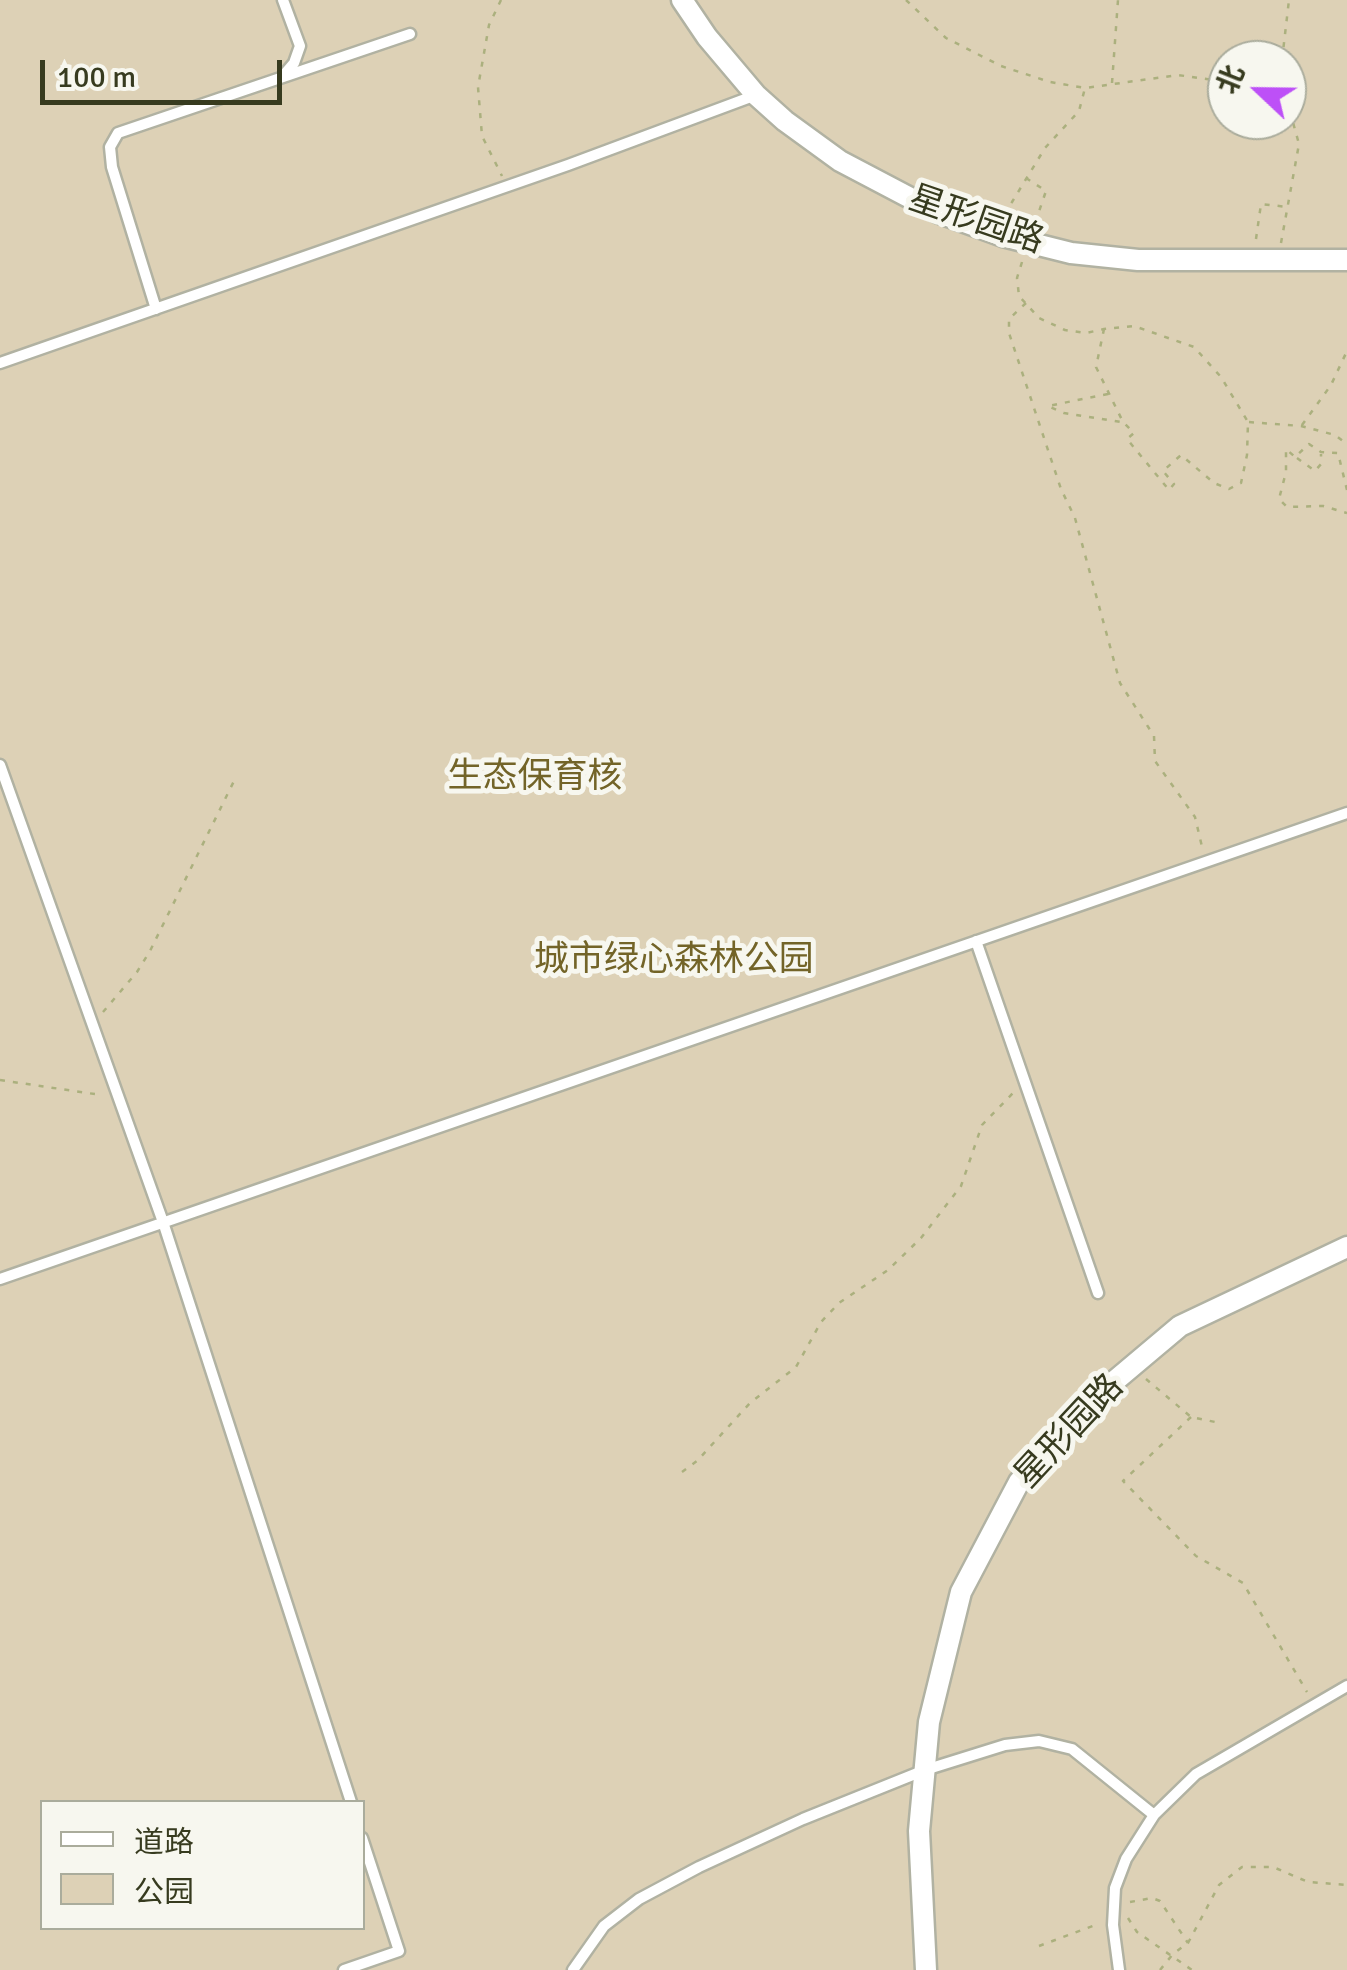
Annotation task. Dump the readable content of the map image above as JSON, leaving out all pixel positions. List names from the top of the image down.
{
  "streets": {
    "street": ["星形园路"]
  },
  "parks": ["生态保育核", "城市绿心森林公园"],
  "legend": ["道路", "公园"],
  "scale_bar": "100 m",
  "north": "left"
}
